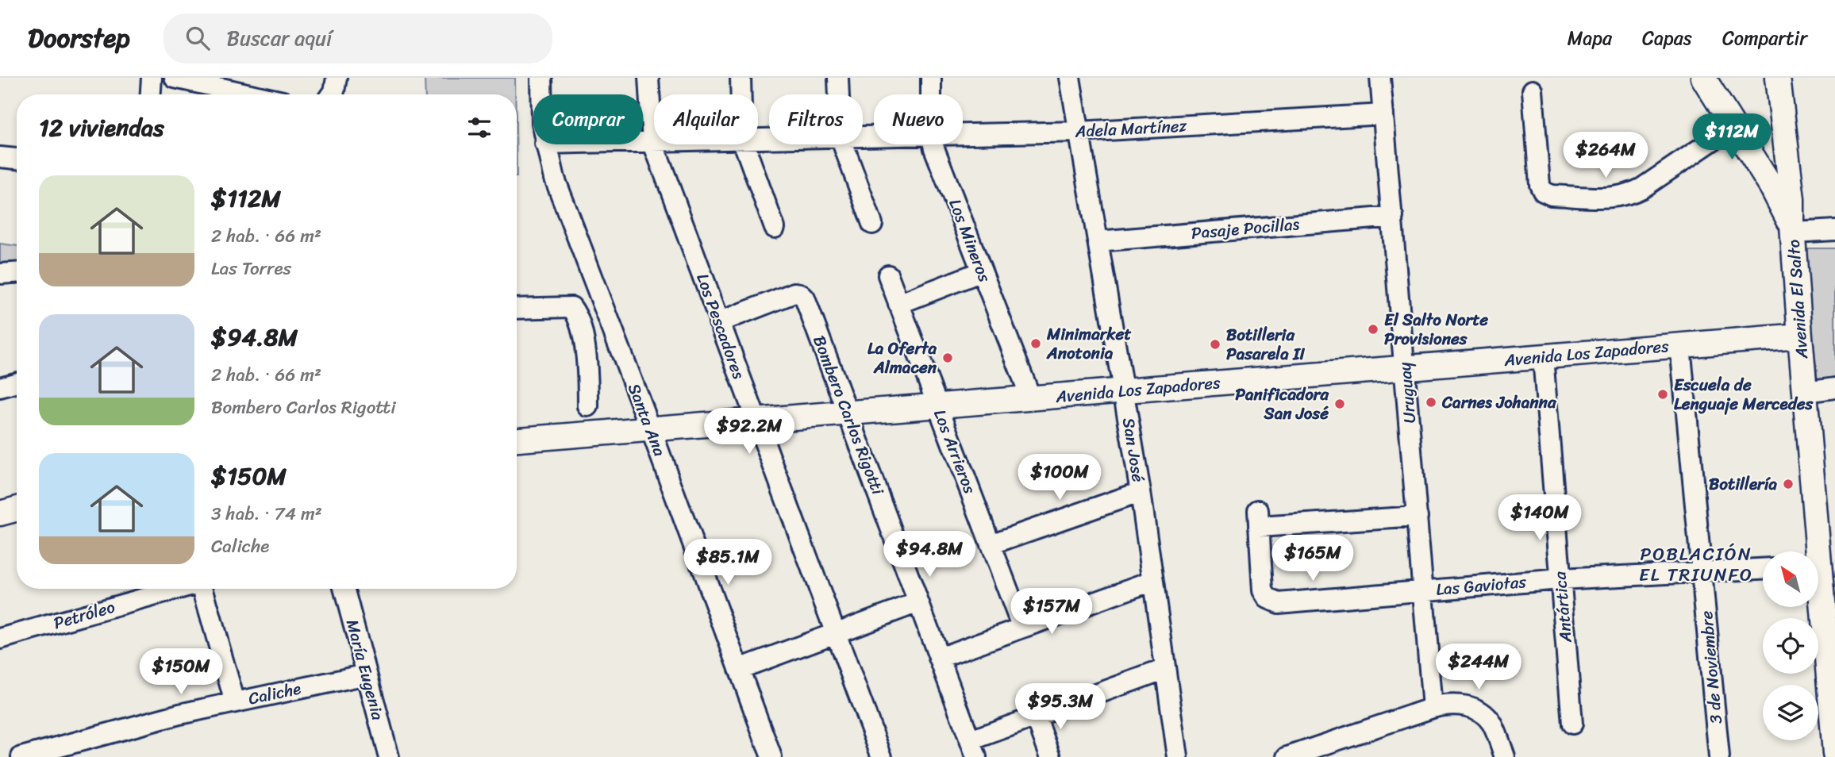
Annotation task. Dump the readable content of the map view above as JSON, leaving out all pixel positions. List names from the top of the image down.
{
  "streets": {
    "main road": ["Avenida El Salto", "Avenida Los Zapadores"],
    "street": [
      "Adela Martínez",
      "Pasaje Pocillas",
      "Los Mineros",
      "Los Pescadores",
      "Uruguay",
      "Bombero Carlos Rigotti",
      "Santa Ana",
      "San José",
      "Los Arrieros",
      "Las Gaviotas",
      "Antártica",
      "Petróleo",
      "3 de Noviembre",
      "María Eugenia",
      "Caliche"
    ]
  },
  "crossings": [
    ["Adela Martínez", "Los Pescadores"],
    ["Adela Martínez", "Uruguay"],
    ["Adela Martínez", "San José"],
    ["Pasaje Pocillas", "Uruguay"],
    ["Pasaje Pocillas", "San José"],
    ["Los Mineros", "Avenida Los Zapadores"],
    ["Avenida El Salto", "Avenida Los Zapadores"],
    ["Los Pescadores", "Avenida Los Zapadores"],
    ["Los Pescadores", "Bombero Carlos Rigotti"],
    ["Avenida Los Zapadores", "Uruguay"],
    ["Avenida Los Zapadores", "Bombero Carlos Rigotti"],
    ["Avenida Los Zapadores", "Santa Ana"],
    ["Avenida Los Zapadores", "San José"],
    ["Avenida Los Zapadores", "Los Arrieros"],
    ["Avenida Los Zapadores", "Antártica"],
    ["Avenida Los Zapadores", "3 de Noviembre"],
    ["Uruguay", "Las Gaviotas"],
    ["Las Gaviotas", "Antártica"],
    ["Las Gaviotas", "3 de Noviembre"],
    ["María Eugenia", "Caliche"]
  ],
  "districts": ["POBLACIÓN EL TRIUNFO"],
  "places": [
    "El Salto Norte Provisiones",
    "Minimarket Anotonia",
    "Botilleria Pasarela II",
    "La Oferta Almacen",
    "Escuela de Lenguaje Mercedes",
    "Carnes Johanna",
    "Panificadora San José",
    "Botillería"
  ],
  "north": "top left",
  "page": {
    "header": "Doorstep",
    "search": "Buscar aquí",
    "nav": ["Mapa", "Capas", "Compartir"],
    "chip": [
      "Comprar",
      "Alquilar",
      "Filtros",
      "Nuevo"
    ],
    "heading": "12 viviendas",
    "price": [
      "$112M",
      "$264M",
      "$92.2M",
      "$100M",
      "$140M",
      "$94.8M",
      "$165M",
      "$85.1M",
      "$157M",
      "$244M",
      "$150M",
      "$95.3M"
    ],
    "list": [
      {
        "name": "$112M",
        "note": "2 hab. · 66 m² · Las Torres"
      },
      {
        "name": "$94.8M",
        "note": "2 hab. · 66 m² · Bombero Carlos Rigotti"
      },
      {
        "name": "$150M",
        "note": "3 hab. · 74 m² · Caliche"
      }
    ]
  }
}
